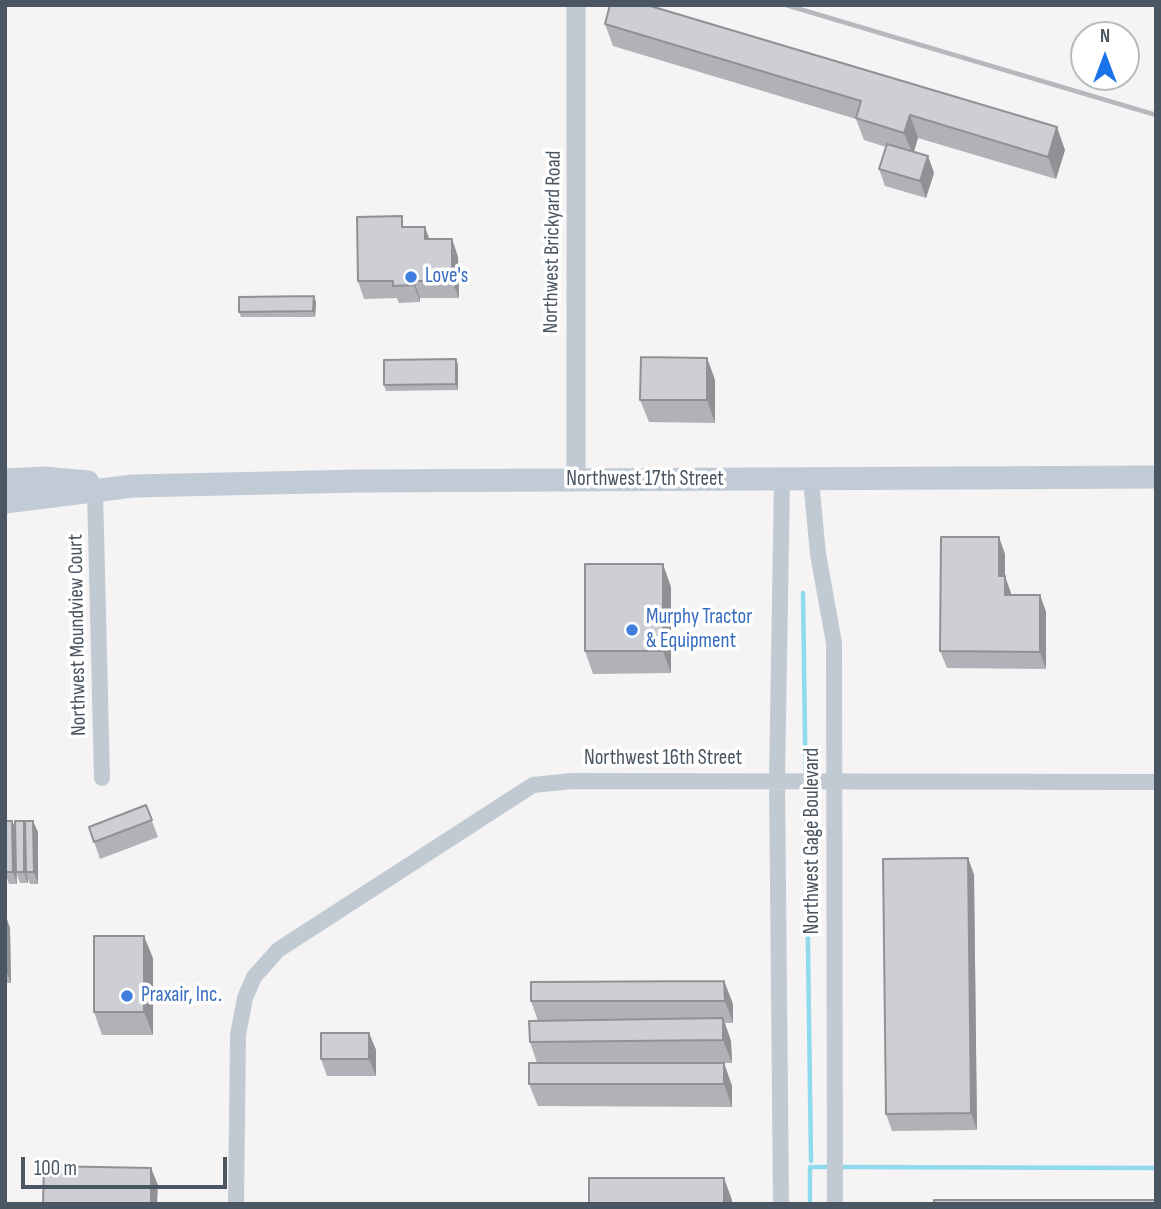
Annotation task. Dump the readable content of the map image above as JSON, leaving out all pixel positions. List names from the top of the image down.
{
  "streets": {
    "main road": ["Northwest 17th Street"],
    "street": [
      "Northwest Brickyard Road",
      "Northwest Moundview Court",
      "Northwest 16th Street",
      "Northwest Gage Boulevard"
    ]
  },
  "crossings": [
    ["Northwest Brickyard Road", "Northwest 17th Street"],
    ["Northwest 17th Street", "Northwest Moundview Court"],
    ["Northwest 17th Street", "Northwest Gage Boulevard"],
    ["Northwest 16th Street", "Northwest Gage Boulevard"]
  ],
  "places": ["Love's", "Murphy Tractor & Equipment", "Praxair, Inc."],
  "scale_bar": "100 m",
  "north": "top"
}
